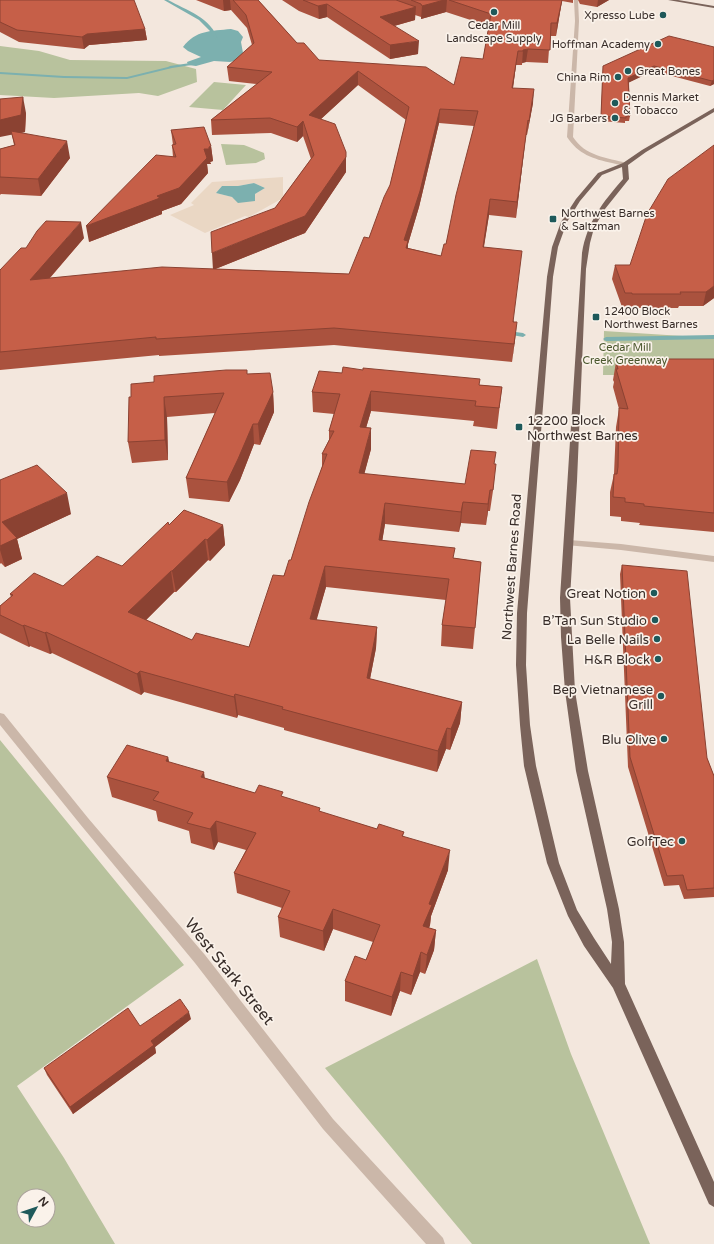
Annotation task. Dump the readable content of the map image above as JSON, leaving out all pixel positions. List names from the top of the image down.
{
  "streets": {
    "main road": ["Northwest Barnes Road"],
    "street": ["West Stark Street"]
  },
  "parks": ["Cedar Mill Creek Greenway"],
  "places": {
    "other": [
      "Cedar Mill Landscape Supply",
      "Xpresso Lube",
      "Hoffman Academy",
      "Great Bones",
      "China Rim",
      "Dennis Market & Tobacco",
      "JG Barbers",
      "Great Notion",
      "B’Tan Sun Studio",
      "La Belle Nails",
      "H&R Block",
      "Bep Vietnamese Grill",
      "Blu Olive",
      "GolfTec"
    ],
    "transit": ["Northwest Barnes & Saltzman", "12400 Block Northwest Barnes", "12200 Block Northwest Barnes"]
  },
  "north": "top right"
}
